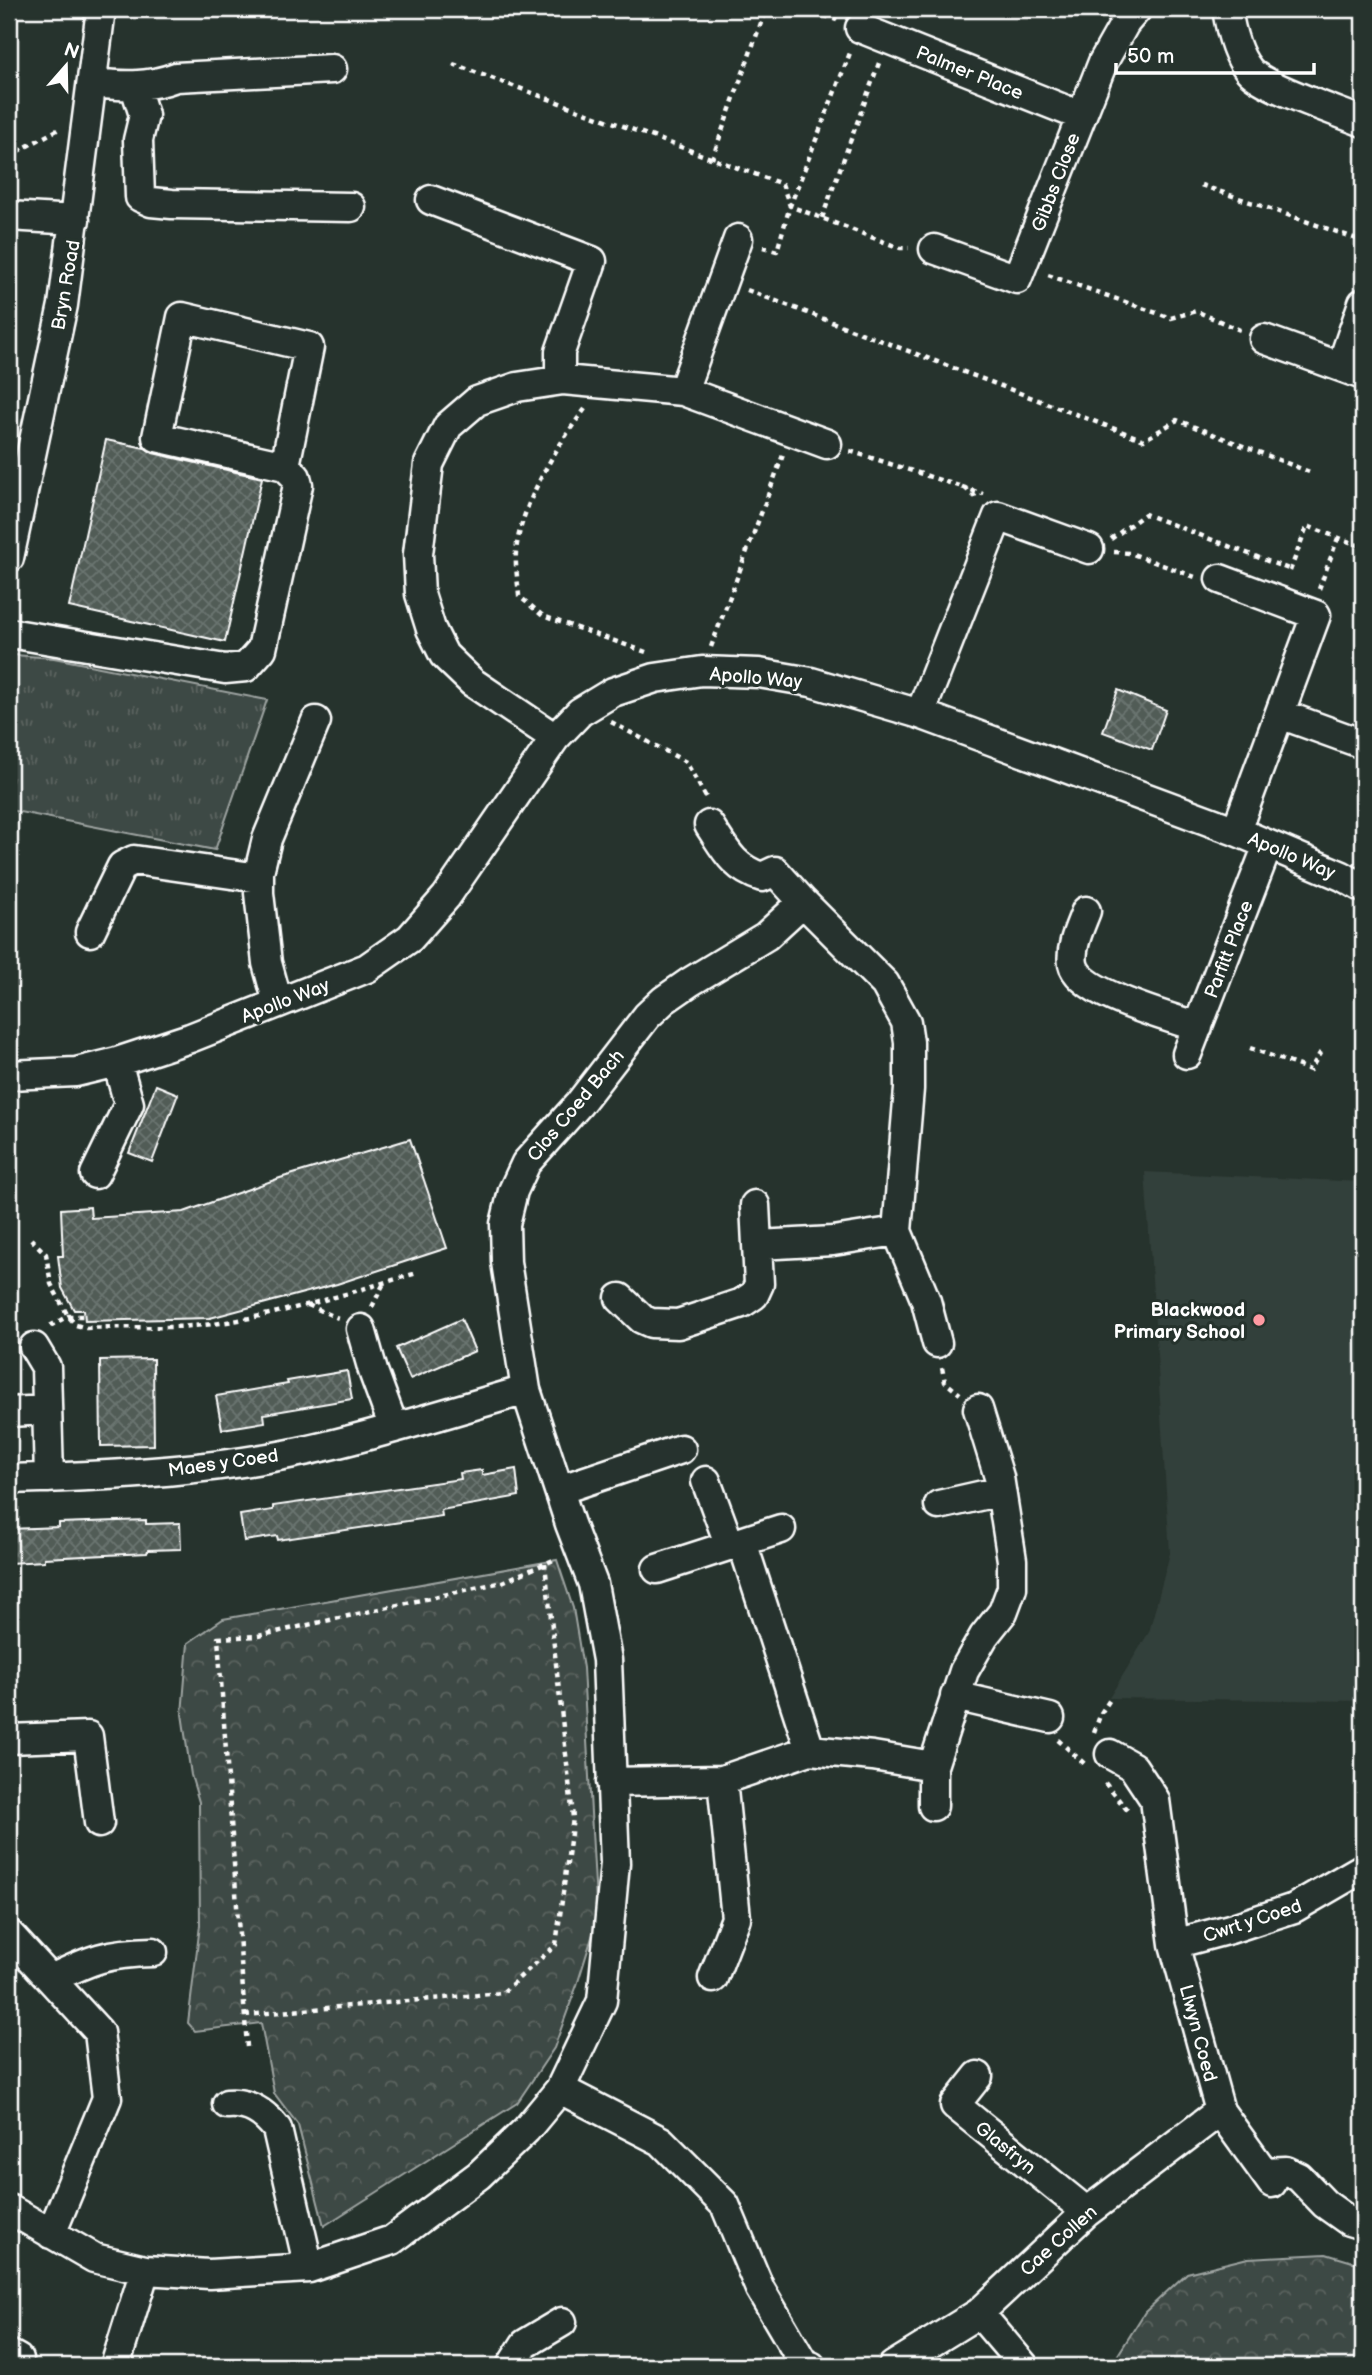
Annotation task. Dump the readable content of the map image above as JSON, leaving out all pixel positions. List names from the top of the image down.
{
  "streets": {
    "street": [
      "Palmer Place",
      "Gibbs Close",
      "Bryn Road",
      "Apollo Way",
      "Parfitt Place",
      "Clos Coed Bach",
      "Maes y Coed",
      "Cwrt y Coed",
      "Llwyn Coed",
      "Glasfryn",
      "Cae Collen"
    ]
  },
  "crossings": [
    ["Palmer Place", "Gibbs Close"],
    ["Apollo Way", "Parfitt Place"],
    ["Clos Coed Bach", "Maes y Coed"],
    ["Cwrt y Coed", "Llwyn Coed"],
    ["Llwyn Coed", "Cae Collen"],
    ["Glasfryn", "Cae Collen"]
  ],
  "places": ["Blackwood Primary School"],
  "scale_bar": "50 m",
  "north": "top"
}
